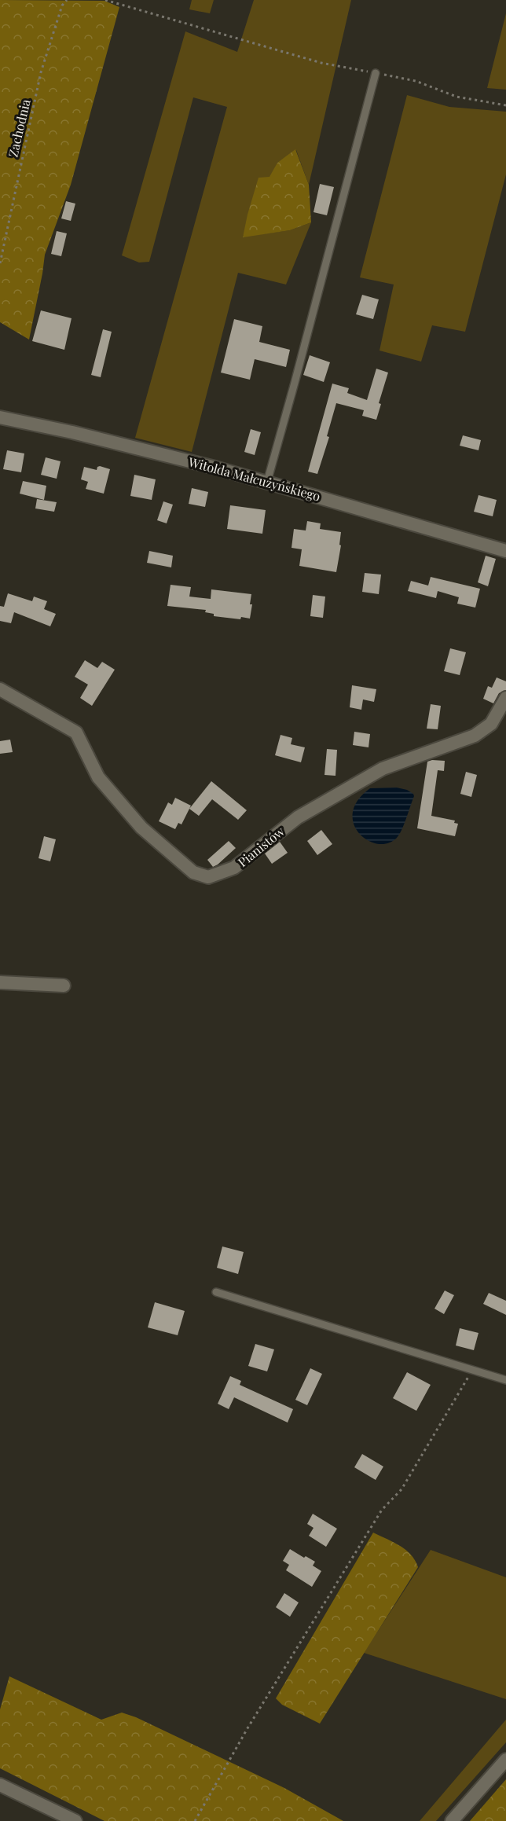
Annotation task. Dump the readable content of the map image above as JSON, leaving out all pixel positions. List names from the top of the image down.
{
  "streets": {
    "street": ["Witolda Małcużyńskiego", "Pianistów"],
    "path": ["Zachodnia"]
  }
}
